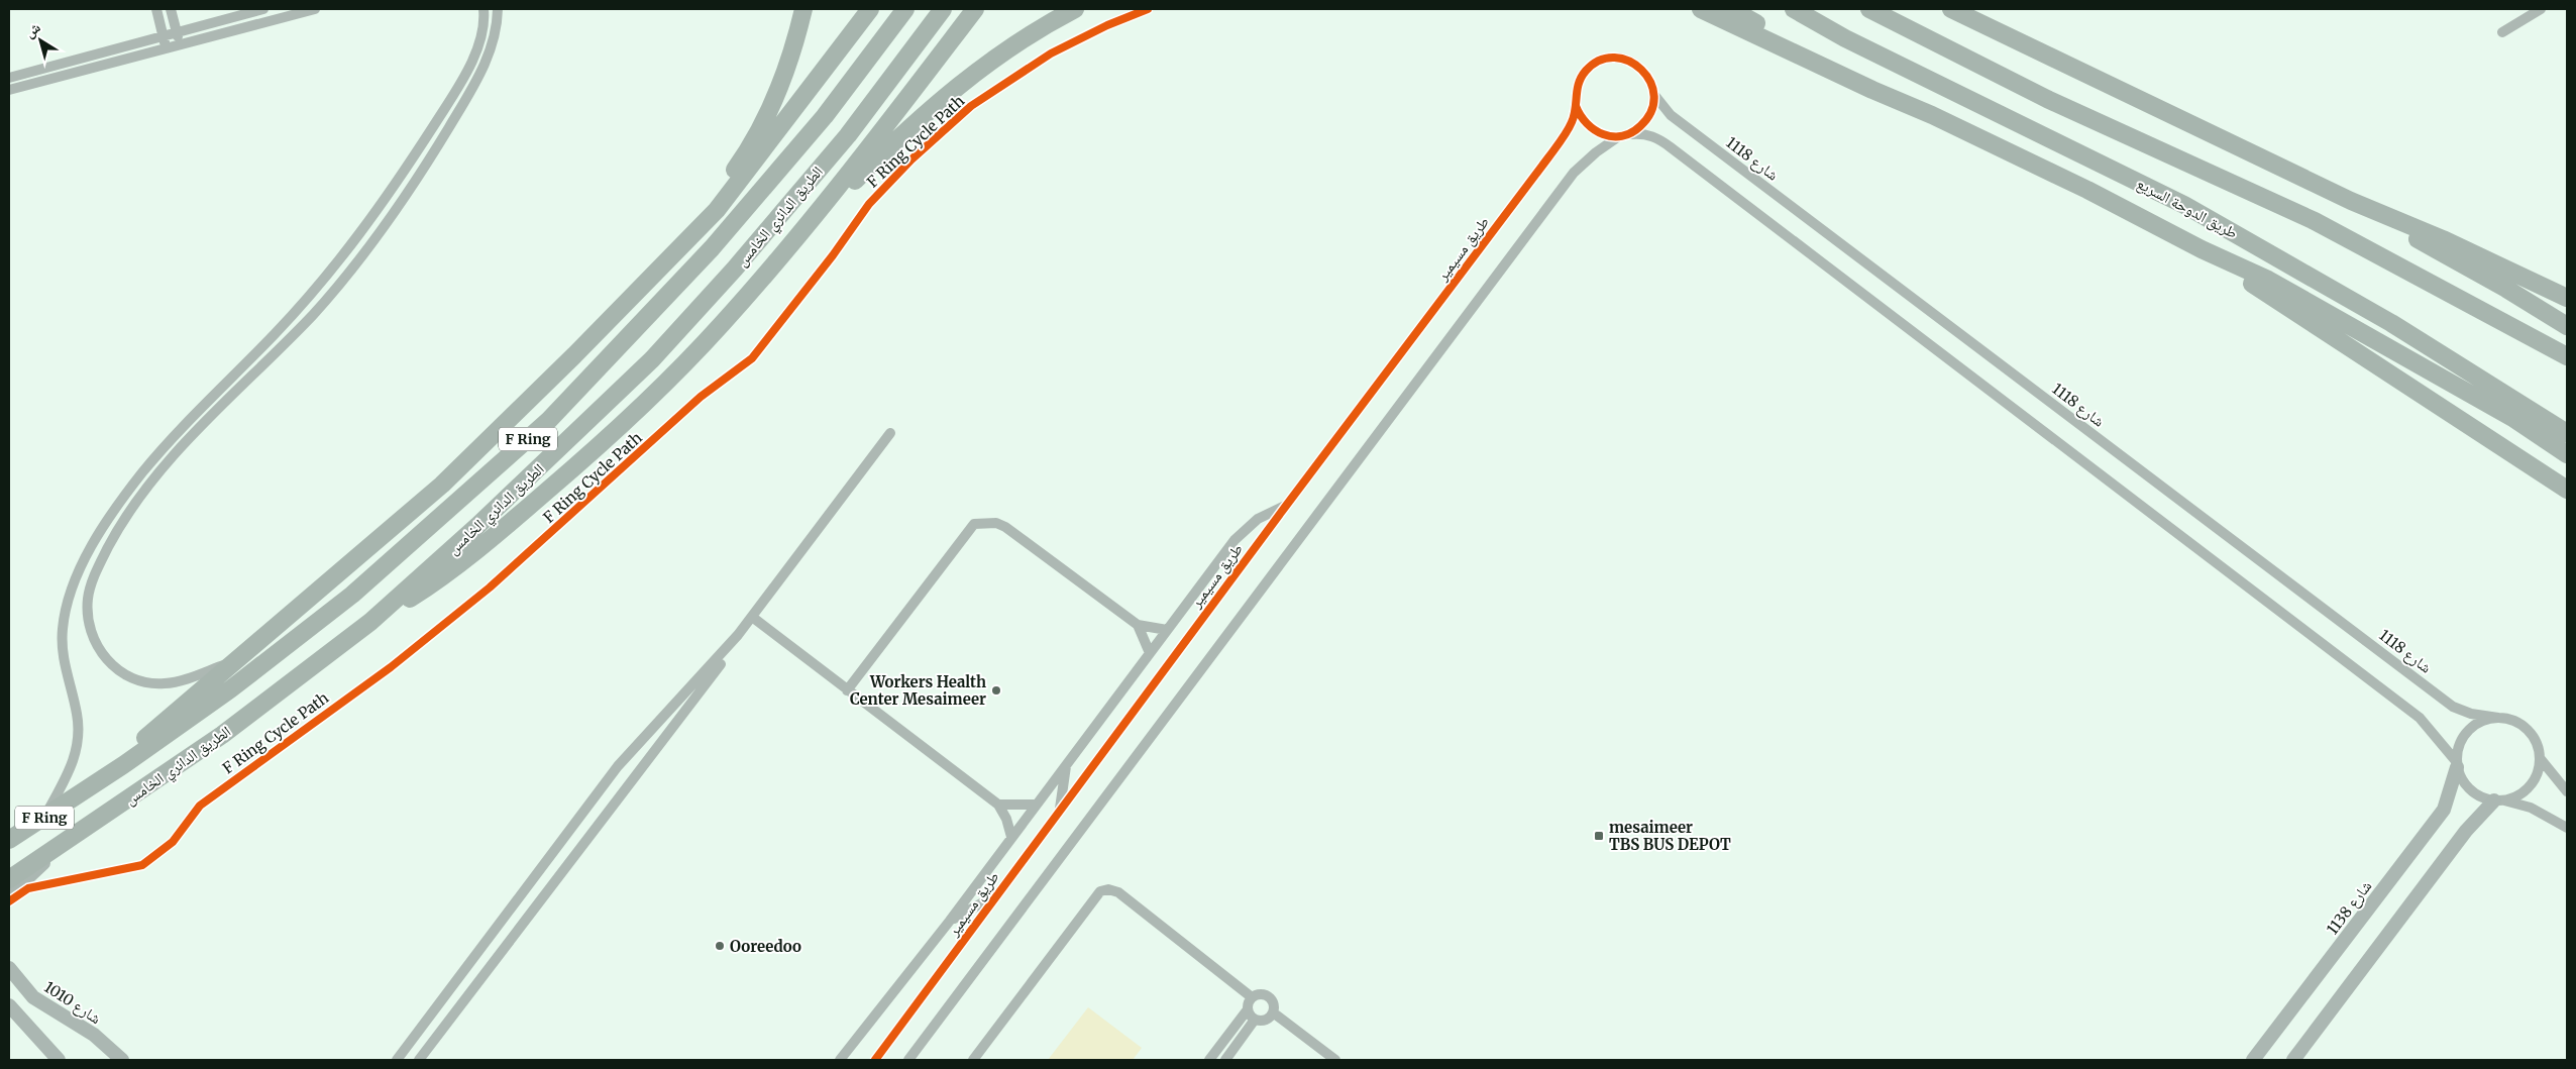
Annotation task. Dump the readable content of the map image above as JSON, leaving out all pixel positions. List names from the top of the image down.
{
  "streets": {
    "highway": ["طريق الدوحة السريع", "الطريق الدائري الخامس", "F Ring"],
    "street": [
      "شارع 1118",
      "طريق مسيمير",
      "شارع 1138",
      "شارع 1010"
    ],
    "cycle path": ["F Ring Cycle Path"]
  },
  "crossings": [
    ["شارع 1118", "طريق مسيمير"],
    ["شارع 1118", "شارع 1138"]
  ],
  "places": {
    "other": ["Workers Health Center Mesaimeer", "Ooreedoo"],
    "transit": ["mesaimeer TBS BUS DEPOT"]
  },
  "north": "top left"
}
